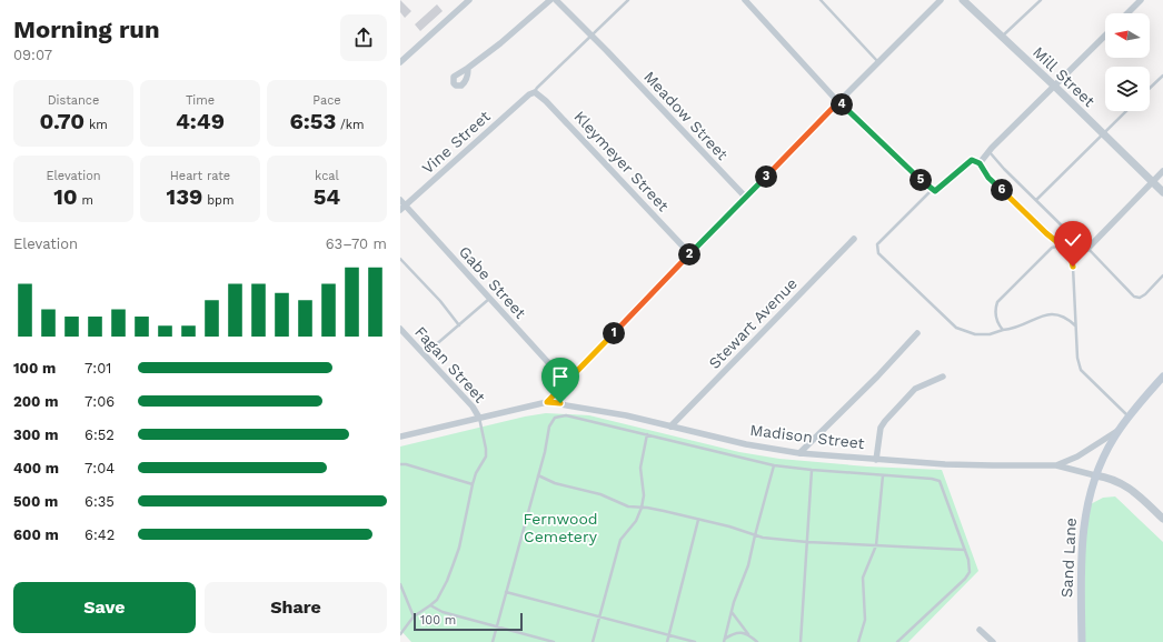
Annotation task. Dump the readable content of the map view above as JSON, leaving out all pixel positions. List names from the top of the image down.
{
  "streets": {
    "main road": ["Sand Lane"],
    "street": [
      "Mill Street",
      "Meadow Street",
      "Vine Street",
      "Kleymeyer Street",
      "Gabe Street",
      "Stewart Avenue",
      "Fagan Street",
      "Madison Street"
    ]
  },
  "crossings": [
    ["Vine Street", "Kleymeyer Street"],
    ["Vine Street", "Gabe Street"],
    ["Stewart Avenue", "Madison Street"],
    ["Fagan Street", "Madison Street"],
    ["Madison Street", "Sand Lane"]
  ],
  "parks": ["Fernwood Cemetery"],
  "scale_bar": "100 m",
  "north": "left",
  "page": {
    "heading": ["Morning run", "09:07"],
    "stats": [
      ["Distance", "0.70 km"],
      ["Time", "4:49"],
      ["Pace", "6:53 /km"],
      ["Elevation", "10 m"],
      ["Heart rate", "139 bpm"],
      ["kcal", "54"]
    ],
    "pins": [
      "4",
      "3",
      "5",
      "6",
      "2",
      "1"
    ],
    "chart": ["Elevation", "63–70 m"],
    "list": [
      {
        "name": "100 m",
        "note": "7:01"
      },
      {
        "name": "200 m",
        "note": "7:06"
      },
      {
        "name": "300 m",
        "note": "6:52"
      },
      {
        "name": "400 m",
        "note": "7:04"
      },
      {
        "name": "500 m",
        "note": "6:35"
      },
      {
        "name": "600 m",
        "note": "6:42"
      }
    ],
    "buttons": ["Save", "Share"],
    "scale": "100 m"
  }
}
